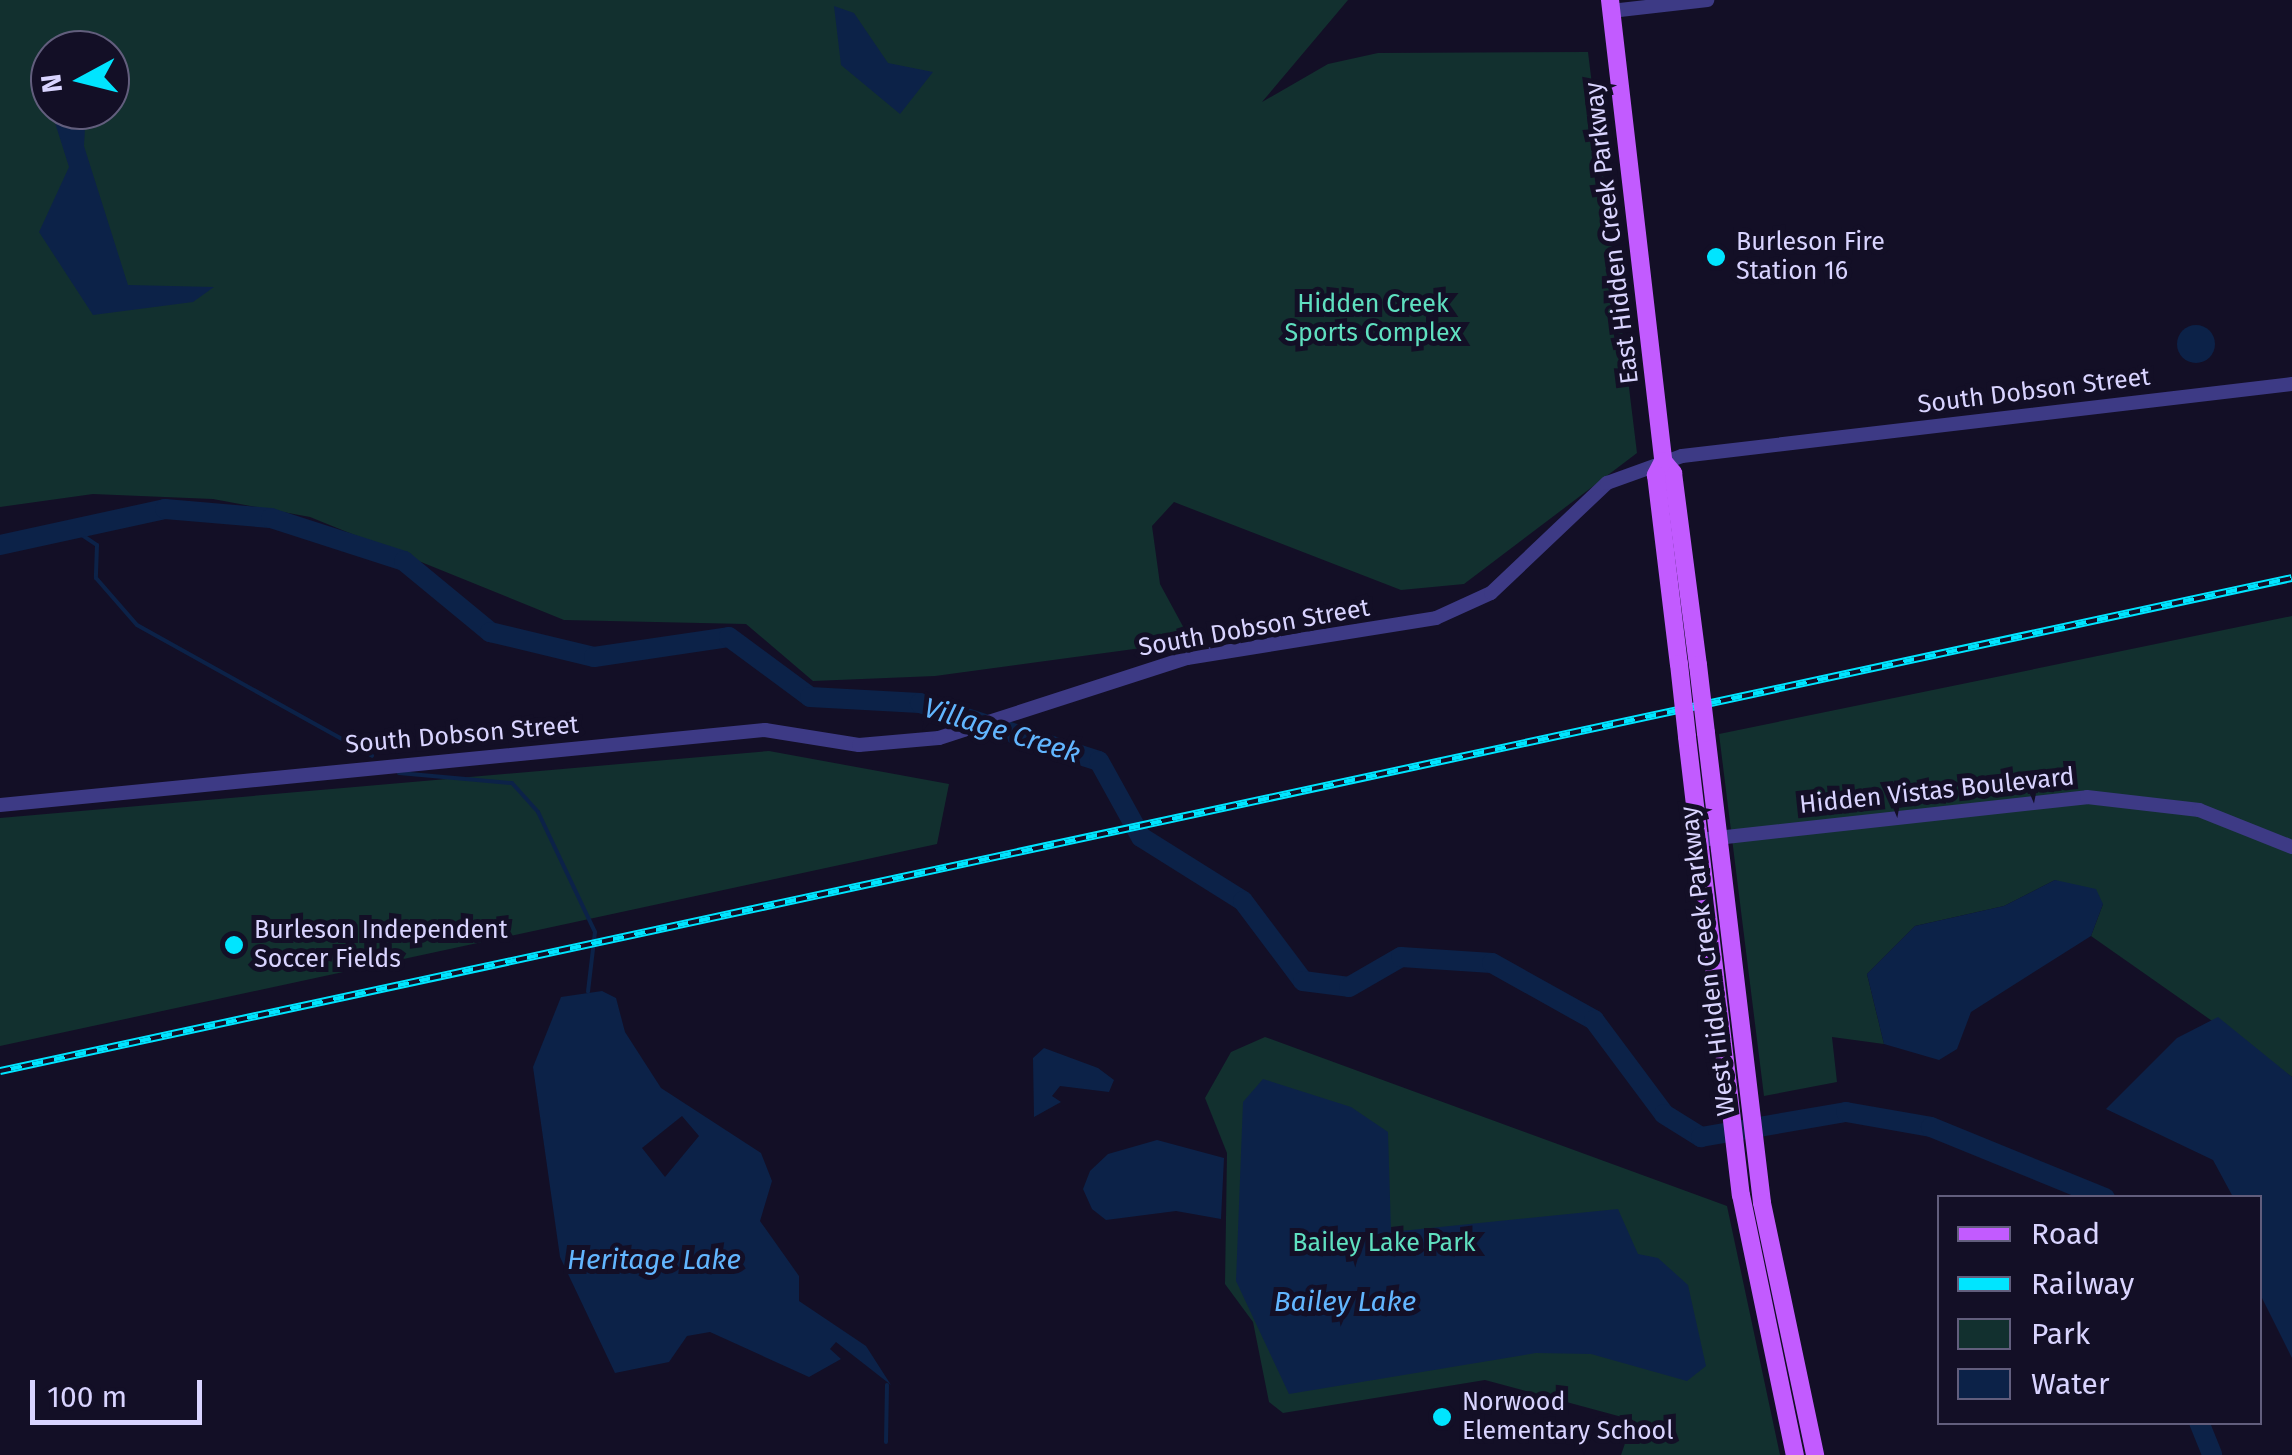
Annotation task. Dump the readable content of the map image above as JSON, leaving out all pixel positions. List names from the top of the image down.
{
  "streets": {
    "main road": ["East Hidden Creek Parkway", "West Hidden Creek Parkway"],
    "street": ["South Dobson Street", "Hidden Vistas Boulevard"]
  },
  "crossings": [
    ["East Hidden Creek Parkway", "South Dobson Street"],
    ["East Hidden Creek Parkway", "West Hidden Creek Parkway"],
    ["South Dobson Street", "West Hidden Creek Parkway"],
    ["Hidden Vistas Boulevard", "West Hidden Creek Parkway"]
  ],
  "water": ["Village Creek", "Heritage Lake", "Bailey Lake"],
  "parks": ["Hidden Creek Sports Complex", "Bailey Lake Park"],
  "places": ["Burleson Fire Station 16", "Burleson Independent Soccer Fields", "Norwood Elementary School"],
  "legend": [
    "Road",
    "Railway",
    "Park",
    "Water"
  ],
  "scale_bar": "100 m",
  "north": "left"
}
